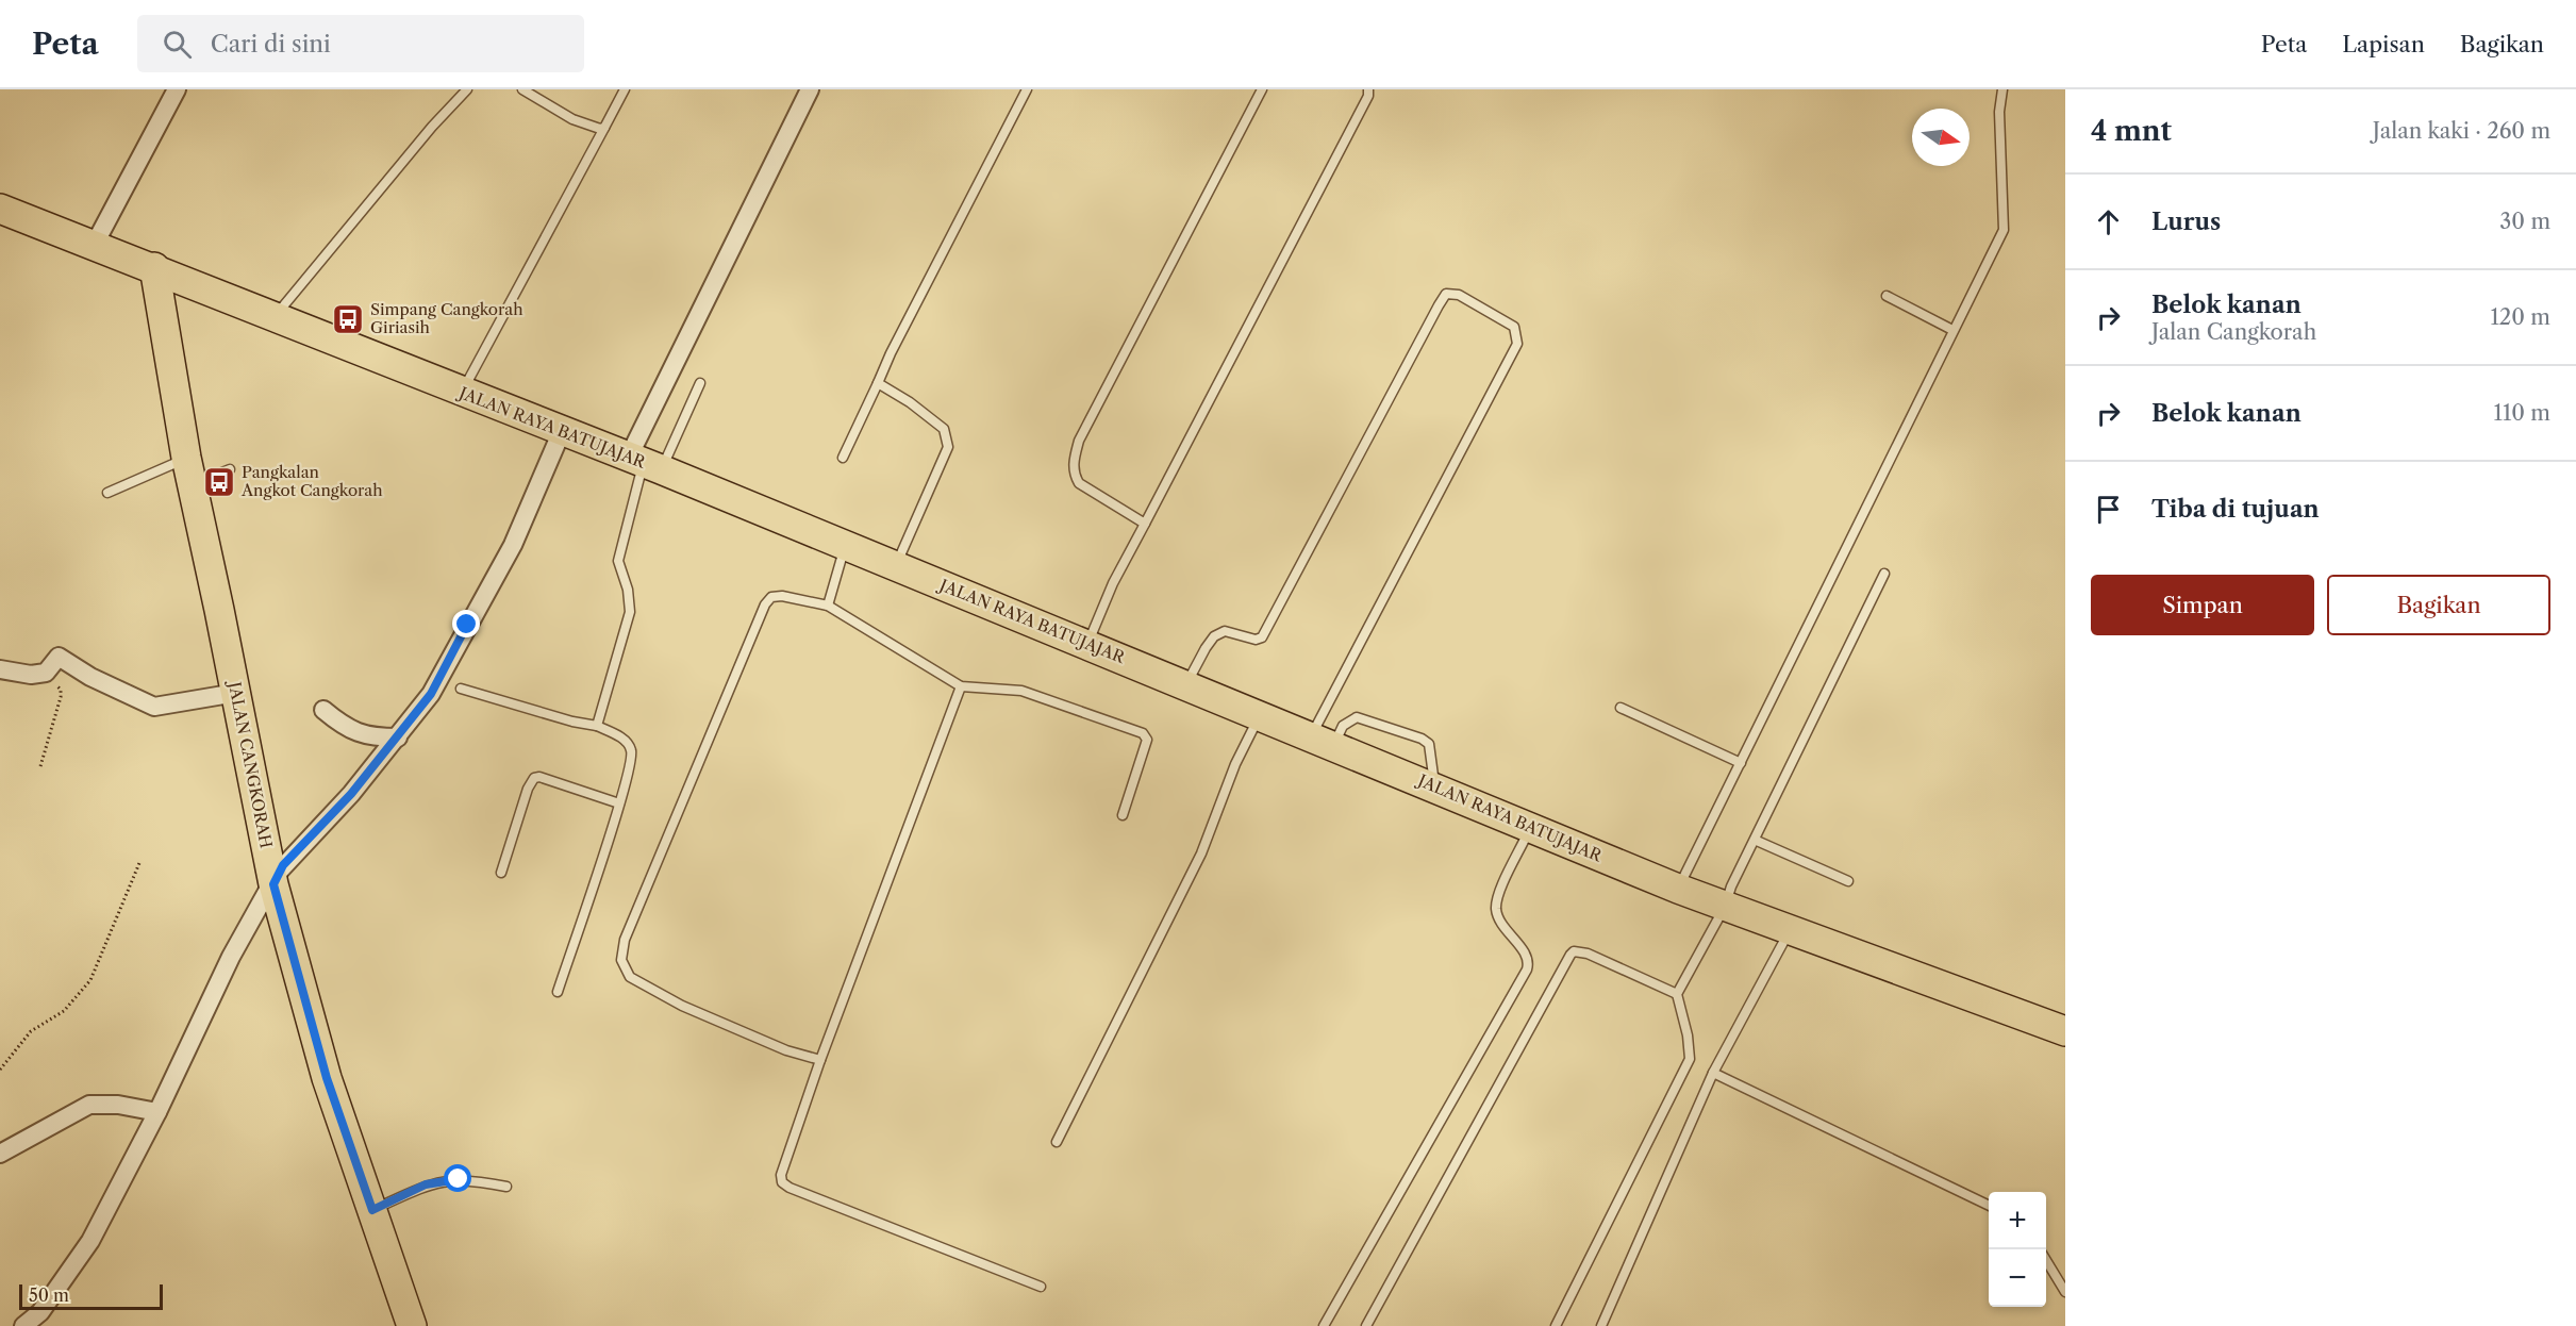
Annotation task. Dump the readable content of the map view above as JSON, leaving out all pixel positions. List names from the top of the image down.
{
  "streets": {
    "main road": ["JALAN RAYA BATUJAJAR", "JALAN CANGKORAH"]
  },
  "crossings": [
    ["JALAN RAYA BATUJAJAR", "JALAN CANGKORAH"]
  ],
  "places": {
    "bus stop": ["Simpang Cangkorah Giriasih", "Pangkalan Angkot Cangkorah"]
  },
  "scale_bar": "50 m",
  "north": "right",
  "page": {
    "header": "Peta",
    "search": "Cari di sini",
    "nav": ["Peta", "Lapisan", "Bagikan"],
    "heading": ["4 mnt", "Jalan kaki · 260 m"],
    "list": [
      ["Lurus", "30 m"],
      ["Belok kanan", "Jalan Cangkorah", "120 m"],
      ["Belok kanan", "110 m"],
      "Tiba di tujuan"
    ],
    "buttons": ["Simpan", "Bagikan"],
    "map_buttons": ["+", "−"],
    "scale": "50 m"
  }
}
